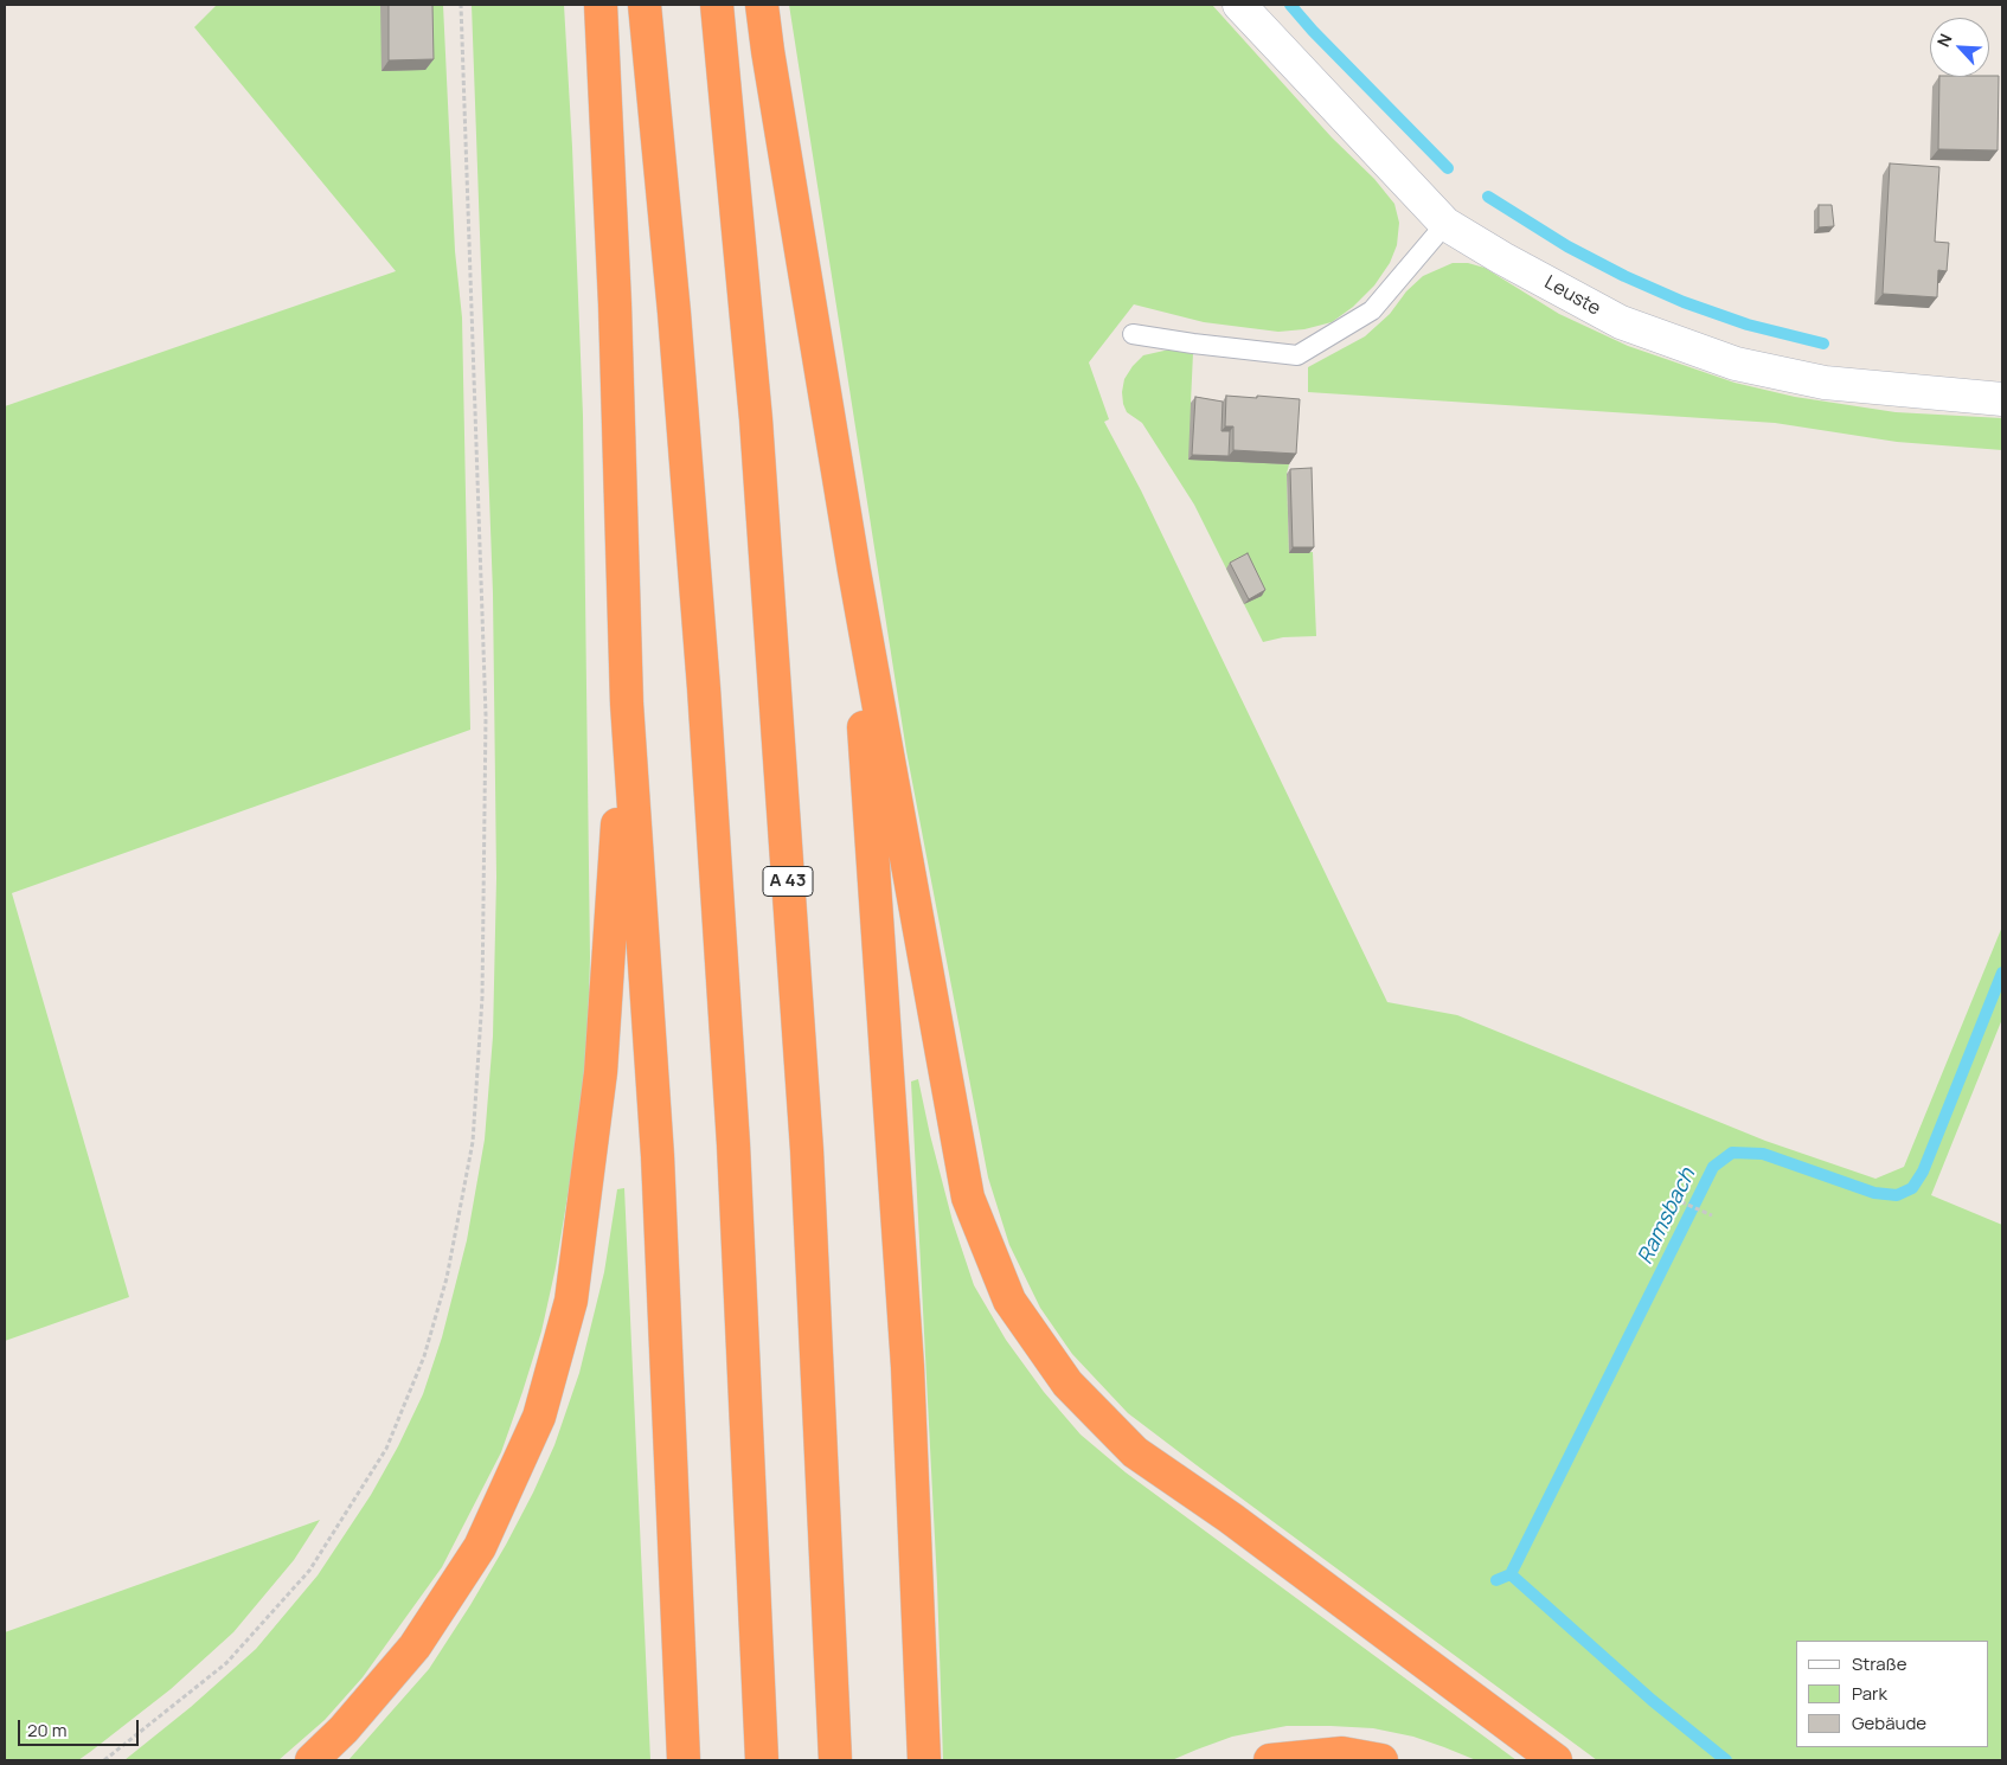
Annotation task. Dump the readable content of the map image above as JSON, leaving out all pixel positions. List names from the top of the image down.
{
  "streets": {
    "highway": ["A 43"],
    "street": ["Leuste"]
  },
  "water": ["Ramsbach"],
  "legend": ["Straße", "Park", "Gebäude"],
  "scale_bar": "20 m",
  "north": "top left"
}
